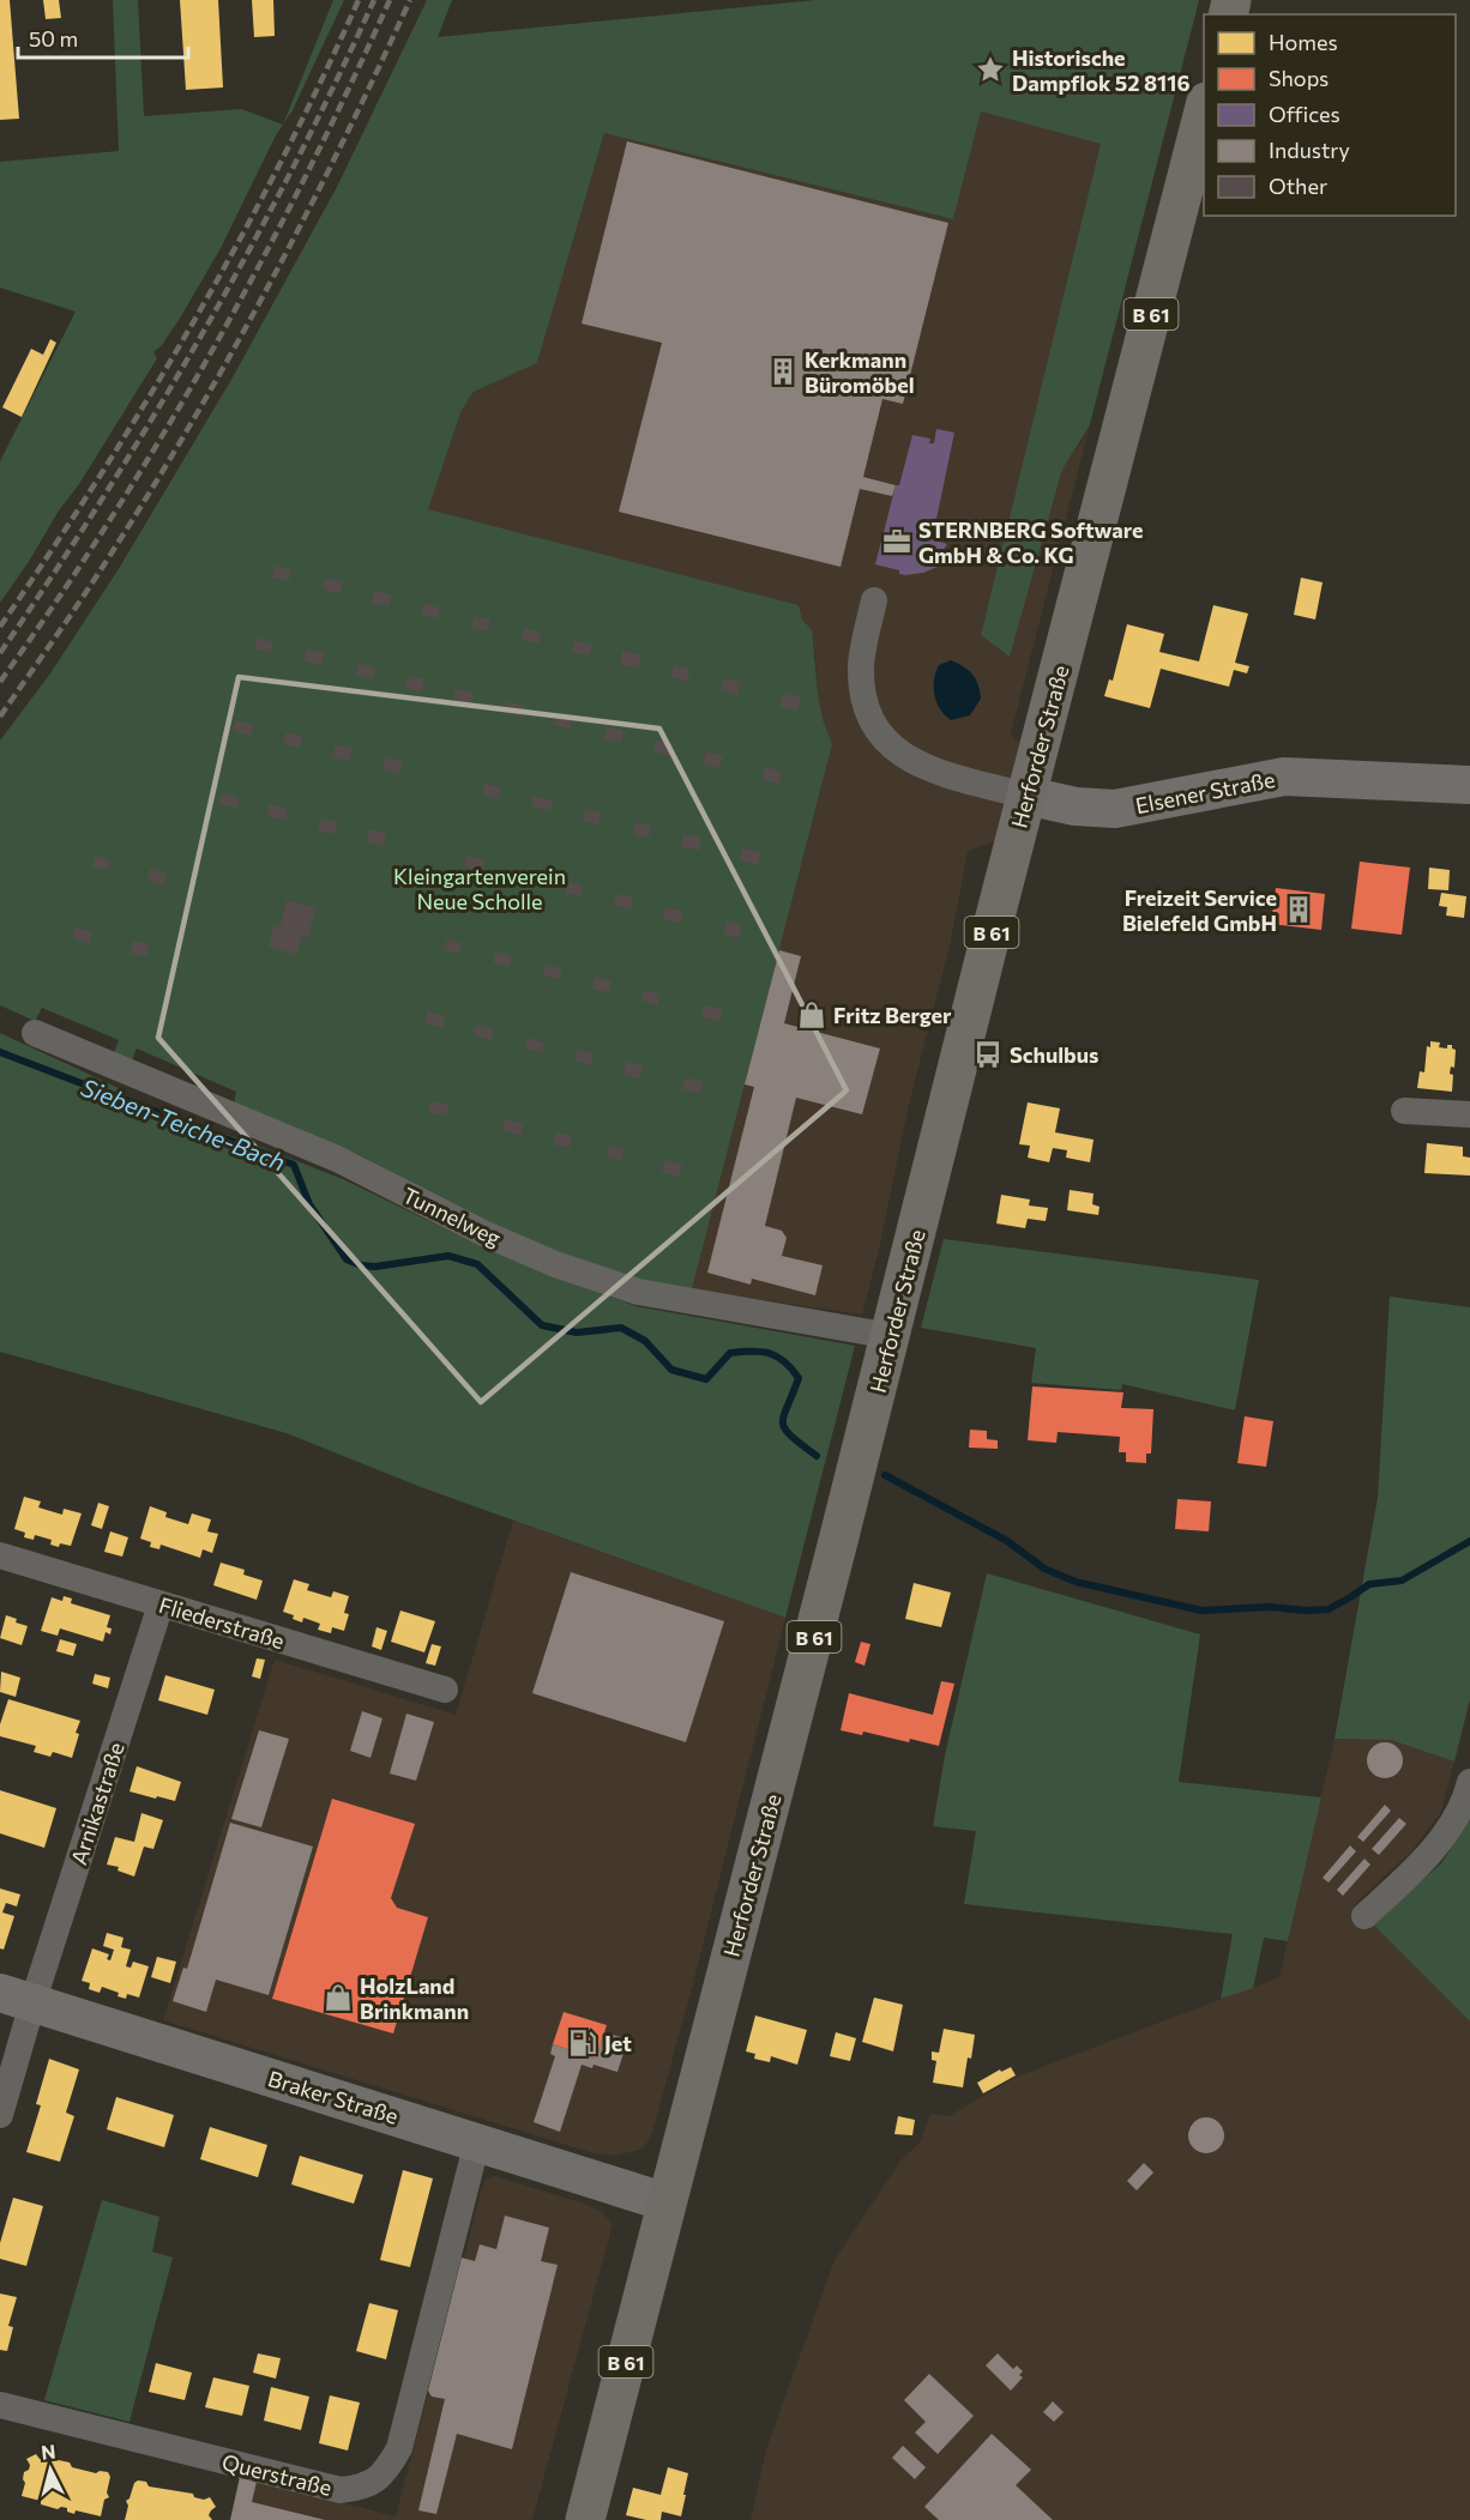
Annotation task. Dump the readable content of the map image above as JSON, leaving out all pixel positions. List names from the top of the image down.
{
  "streets": {
    "main road": [
      "B 61",
      "Herforder Straße",
      "Elsener Straße",
      "Braker Straße"
    ],
    "street": [
      "Tunnelweg",
      "Fliederstraße",
      "Arnikastraße",
      "Querstraße"
    ]
  },
  "crossings": [
    ["Herforder Straße", "Elsener Straße"],
    ["Herforder Straße", "Tunnelweg"],
    ["Herforder Straße", "Braker Straße"],
    ["Fliederstraße", "Arnikastraße"],
    ["Arnikastraße", "Braker Straße"],
    ["Braker Straße", "Querstraße"]
  ],
  "water": ["Sieben-Teiche-Bach"],
  "parks": ["Kleingartenverein Neue Scholle"],
  "places": {
    "place": ["Historische Dampflok 52 8116"],
    "building": ["Kerkmann Büromöbel", "Freizeit Service Bielefeld GmbH"],
    "office": ["STERNBERG Software GmbH & Co. KG"],
    "shop": ["Fritz Berger", "HolzLand Brinkmann"],
    "bus stop": ["Schulbus"],
    "fuel station": ["Jet"]
  },
  "legend": [
    "Homes",
    "Shops",
    "Offices",
    "Industry",
    "Other"
  ],
  "scale_bar": "50 m",
  "north": "top"
}
